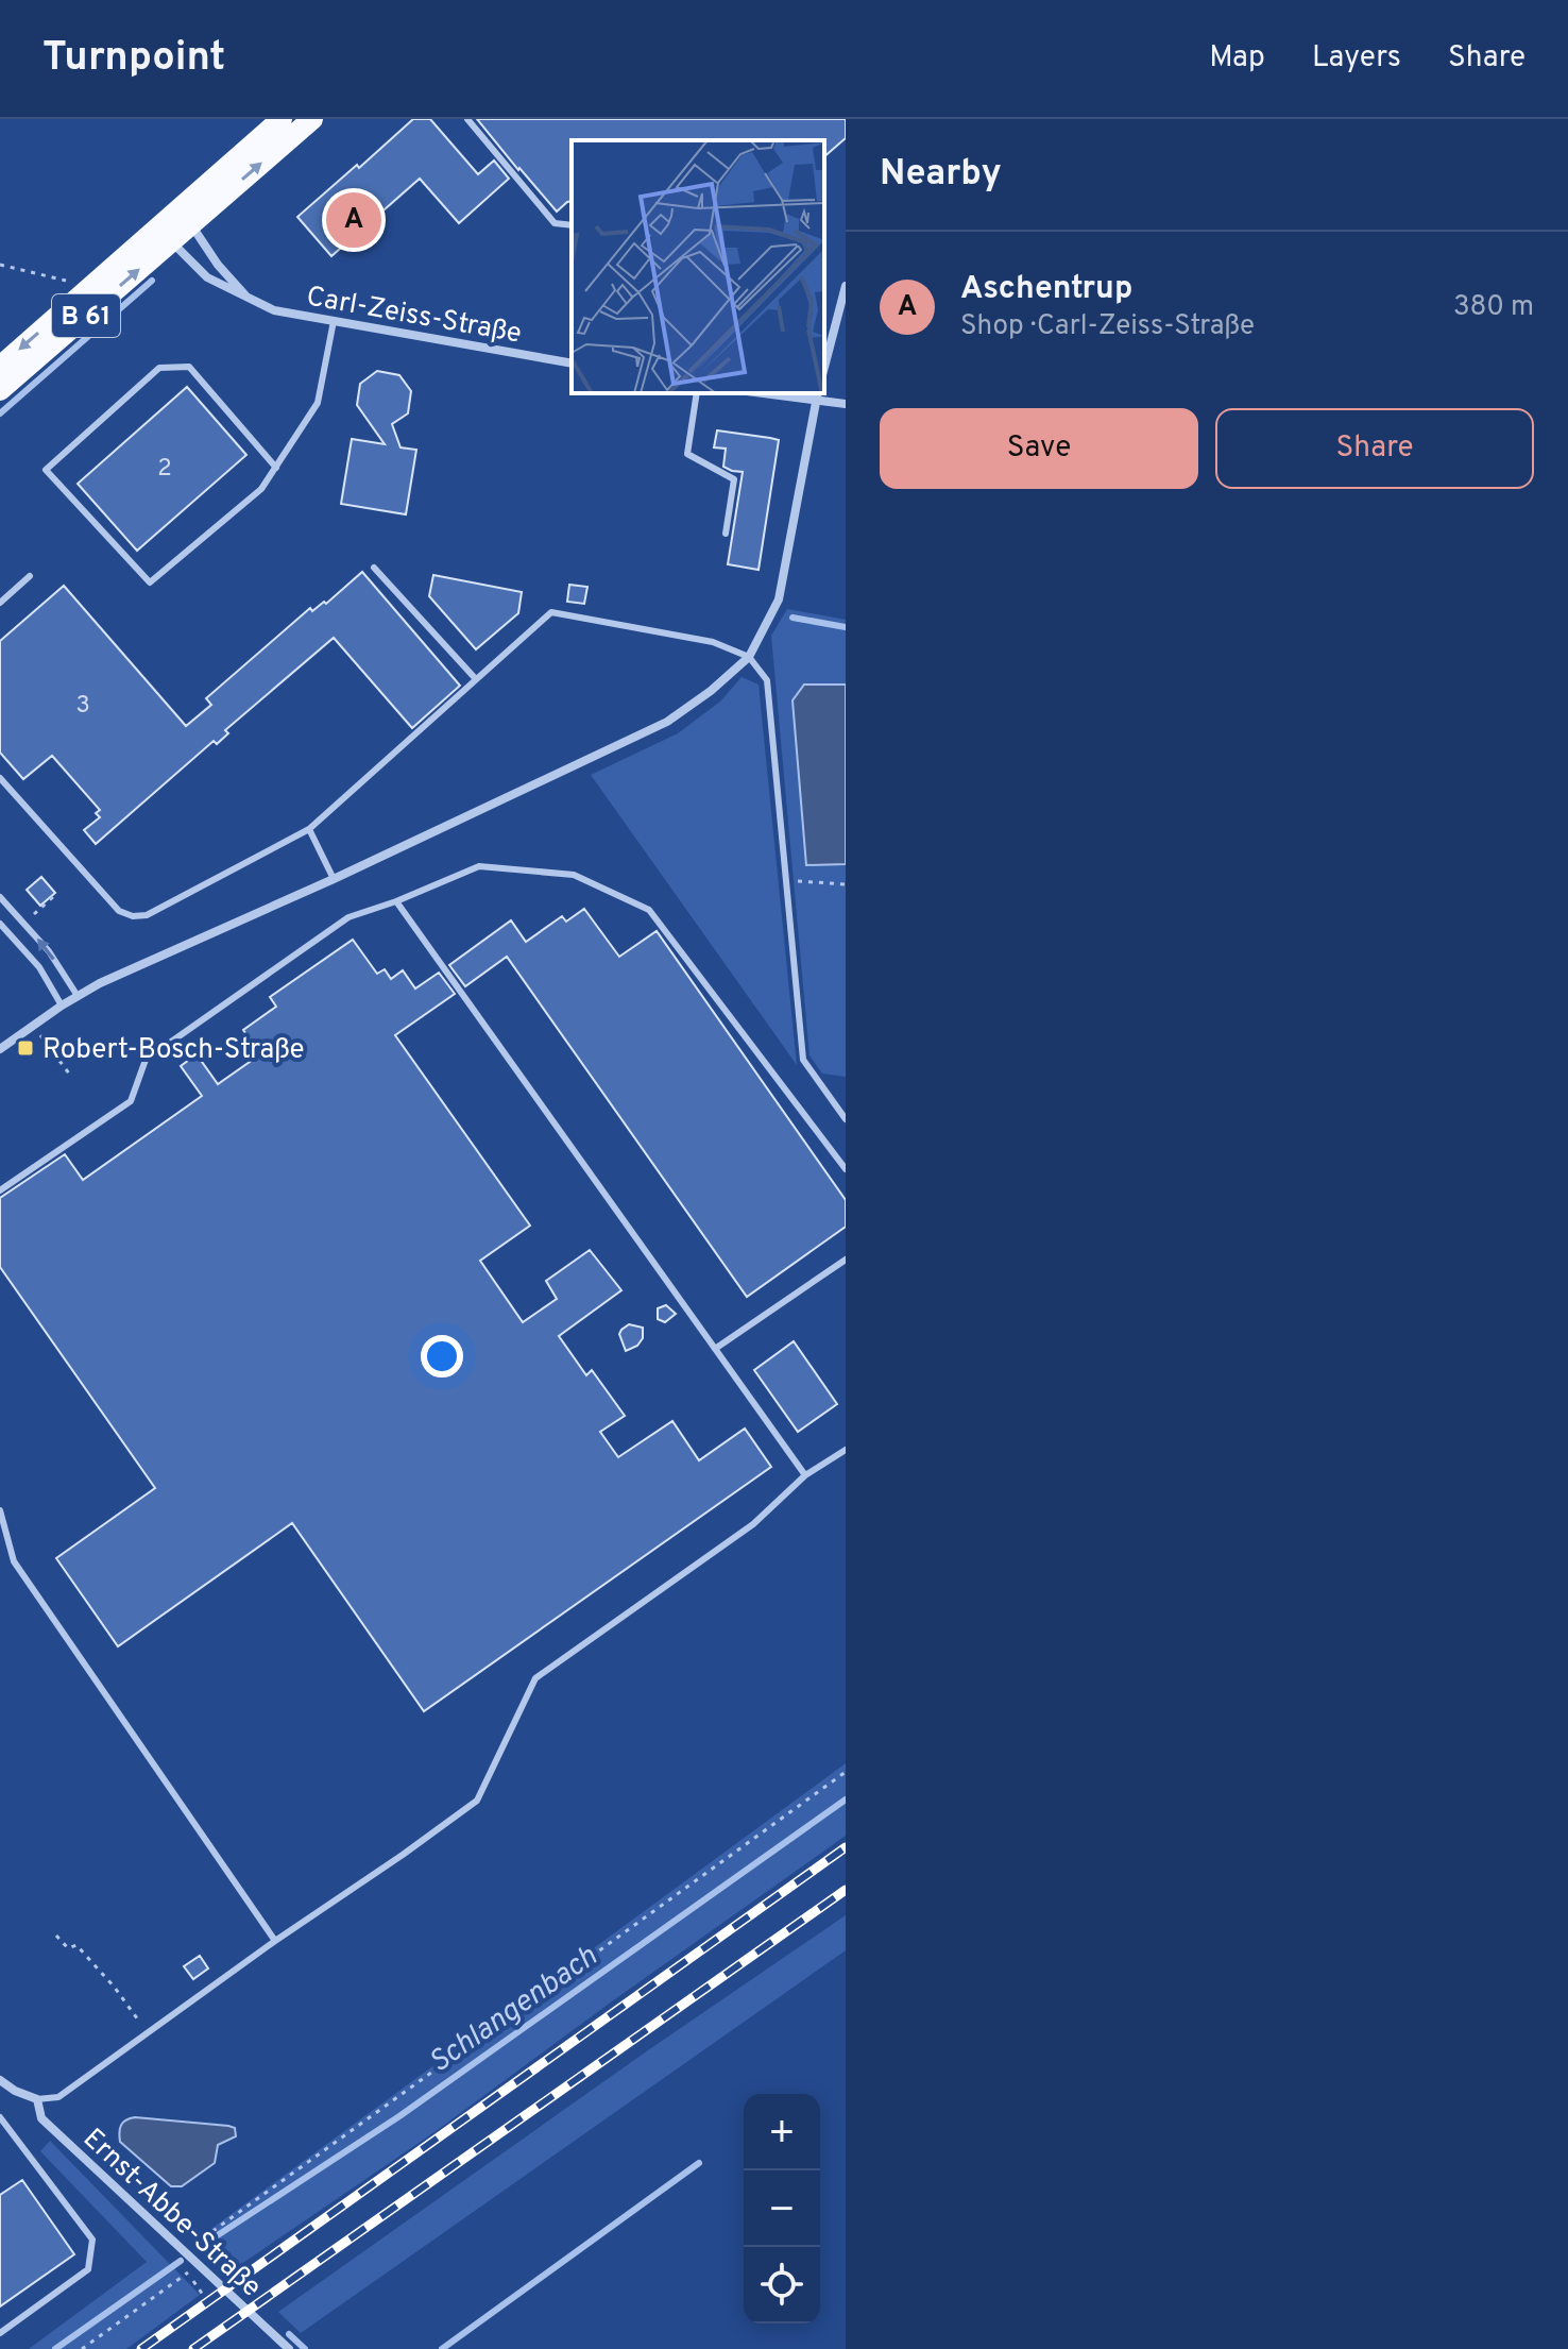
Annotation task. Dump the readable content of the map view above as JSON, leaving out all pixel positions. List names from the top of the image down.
{
  "streets": {
    "main road": ["B 61"],
    "street": ["Carl-Zeiss-Straße", "Ernst-Abbe-Straße"]
  },
  "crossings": [
    ["Carl-Zeiss-Straße", "B 61"]
  ],
  "water": ["Schlangenbach"],
  "places": {
    "transit": ["Robert-Bosch-Straße"]
  },
  "house_numbers": ["2", "3"],
  "page": {
    "header": "Turnpoint",
    "nav": ["Map", "Layers", "Share"],
    "heading": "Nearby",
    "pins": "A",
    "list": [
      {
        "mark": "A",
        "name": "Aschentrup",
        "note": "Shop · Carl-Zeiss-Straße",
        "value": "380 m"
      }
    ],
    "buttons": ["Save", "Share"],
    "map_buttons": ["+", "−"]
  }
}
